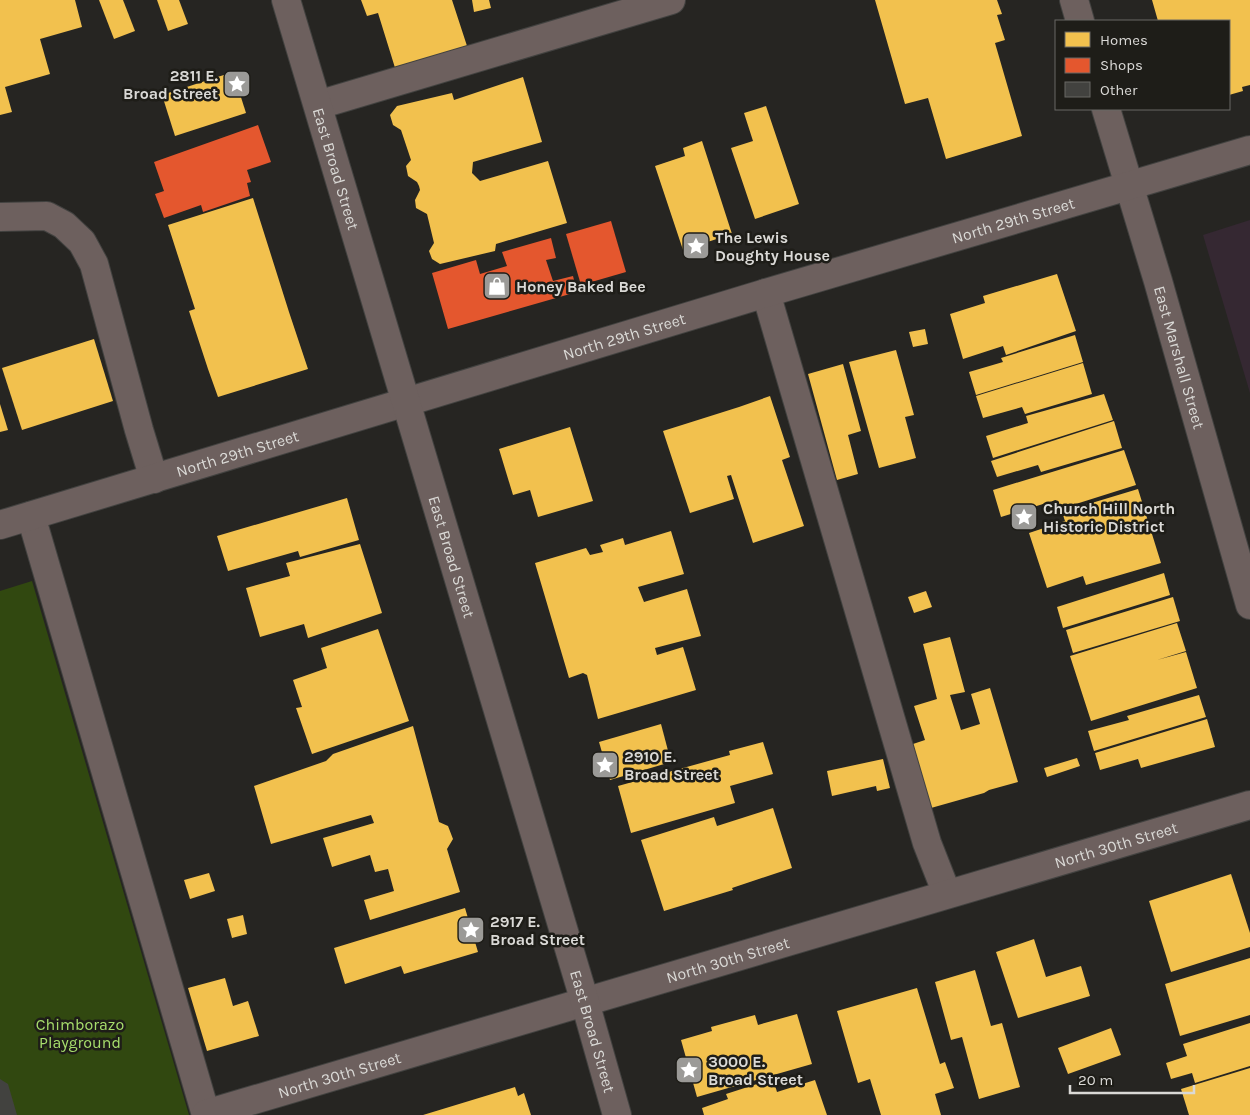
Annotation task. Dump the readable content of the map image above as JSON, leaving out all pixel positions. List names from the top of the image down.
{
  "streets": {
    "street": [
      "East Broad Street",
      "North 29th Street",
      "East Marshall Street",
      "North 30th Street"
    ]
  },
  "crossings": [
    ["East Broad Street", "North 29th Street"],
    ["East Broad Street", "North 30th Street"],
    ["North 29th Street", "East Marshall Street"]
  ],
  "parks": ["Chimborazo Playground"],
  "places": {
    "place": [
      "2811 E. Broad Street",
      "The Lewis Doughty House",
      "Church Hill North Historic District",
      "2910 E. Broad Street",
      "2917 E. Broad Street",
      "3000 E. Broad Street"
    ],
    "shop": ["Honey Baked Bee"]
  },
  "legend": ["Homes", "Shops", "Other"],
  "scale_bar": "20 m"
}
